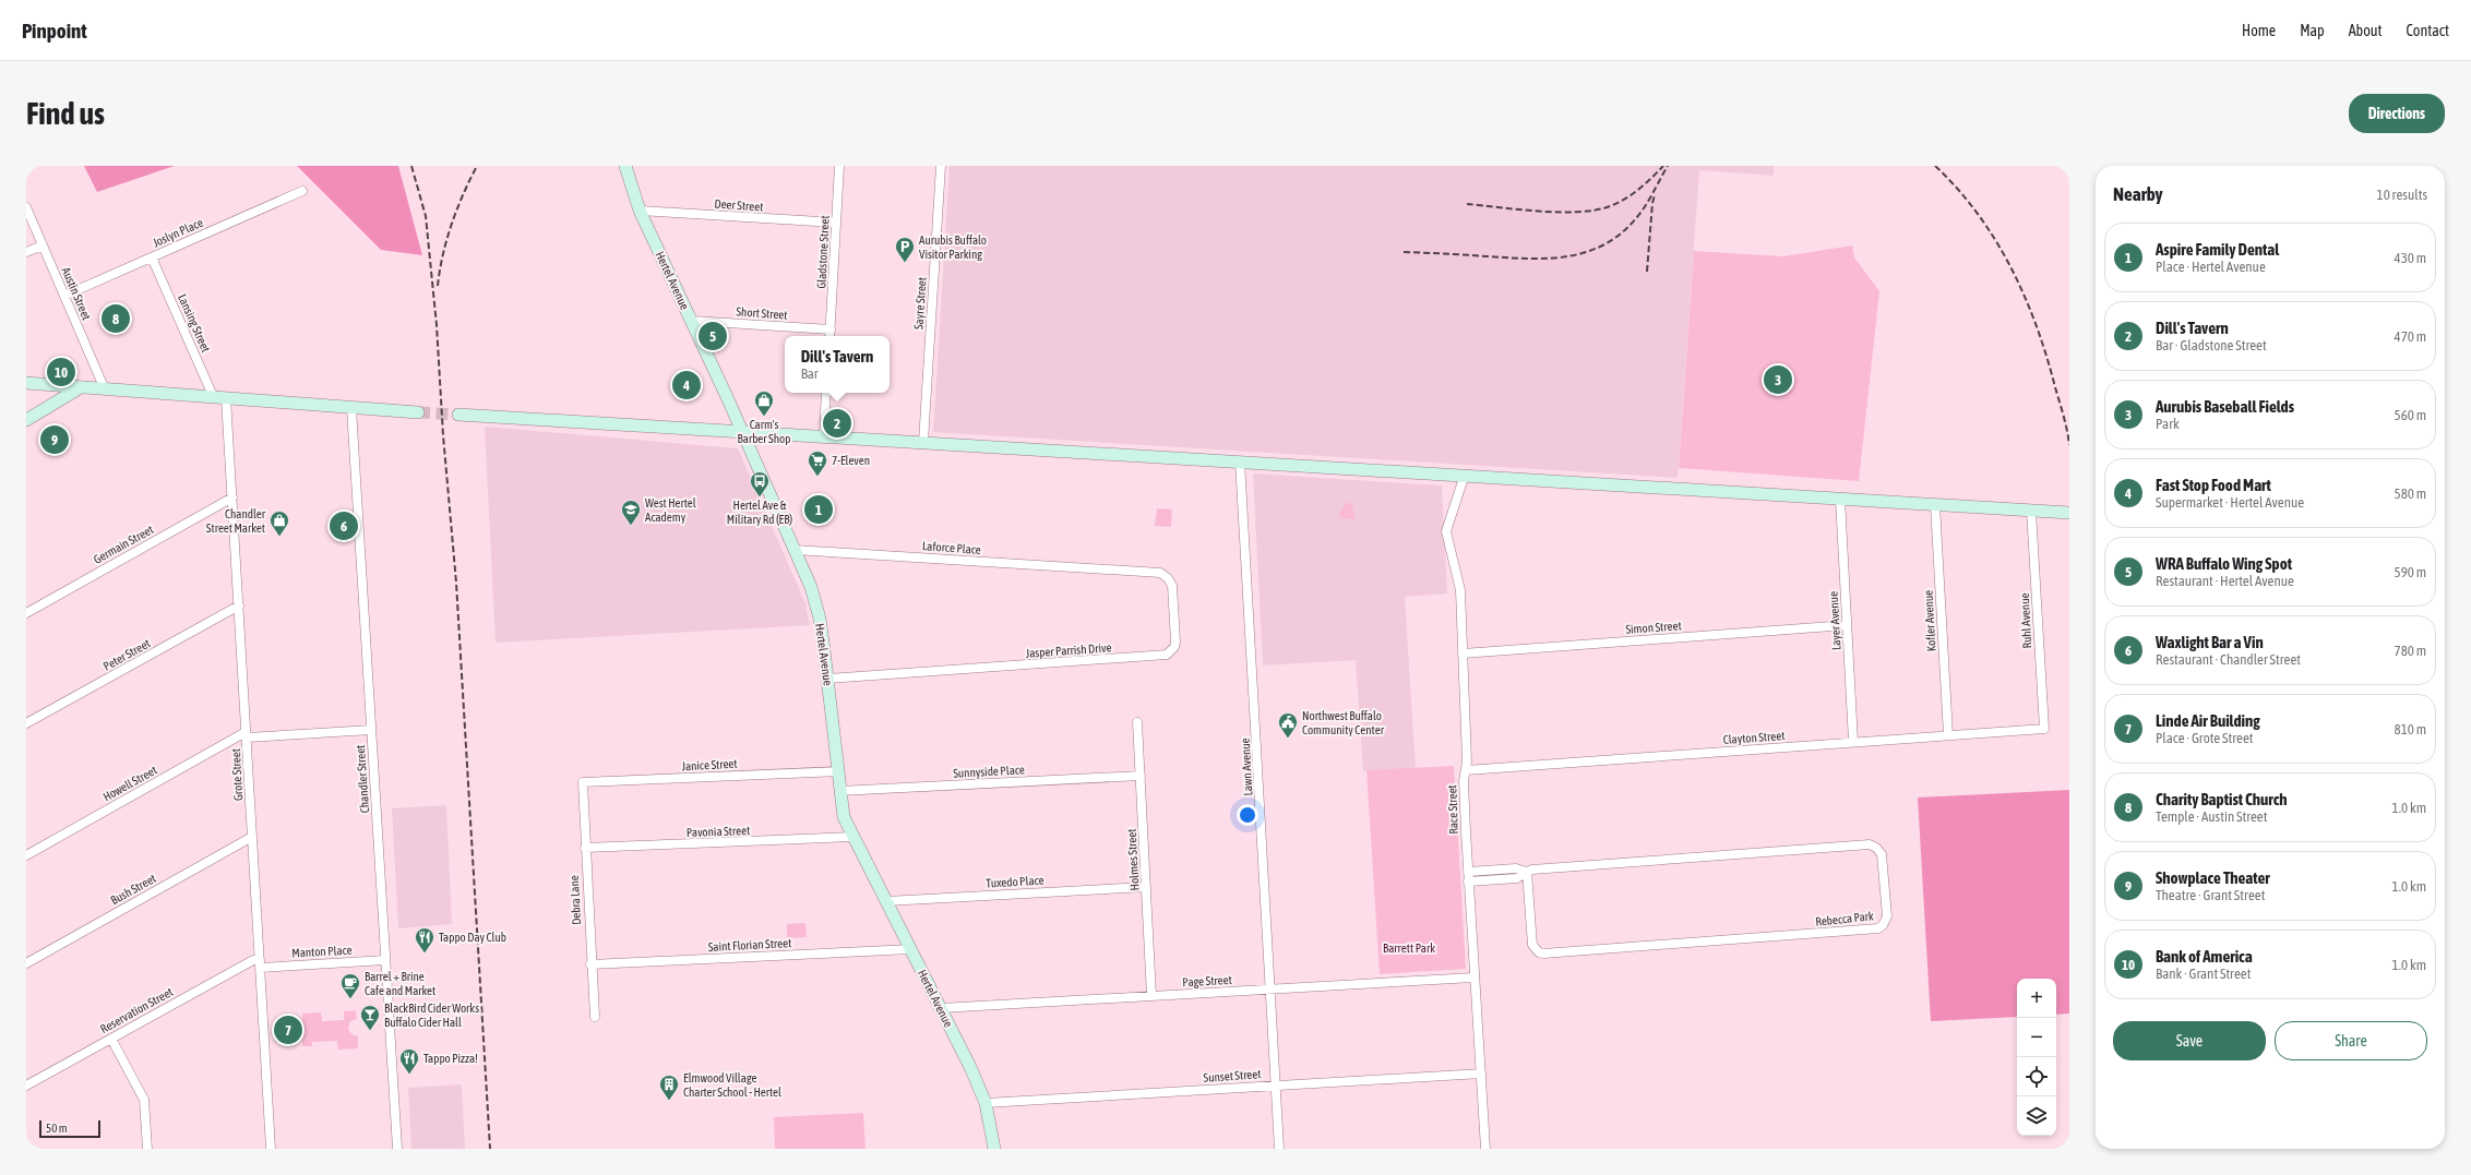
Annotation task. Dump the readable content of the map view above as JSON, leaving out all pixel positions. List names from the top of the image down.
{
  "streets": {
    "main road": ["Hertel Avenue"],
    "street": [
      "Deer Street",
      "Joslyn Place",
      "Gladstone Street",
      "Austin Street",
      "Sayre Street",
      "Short Street",
      "Lansing Street",
      "Germain Street",
      "Laforce Place",
      "Layer Avenue",
      "Kofler Avenue",
      "Ruhl Avenue",
      "Simon Street",
      "Jasper Parrish Drive",
      "Peter Street",
      "Clayton Street",
      "Janice Street",
      "Lawn Avenue",
      "Sunnyside Place",
      "Grote Street",
      "Chandler Street",
      "Howell Street",
      "Race Street",
      "Pavonia Street",
      "Holmes Street",
      "Tuxedo Place",
      "Bush Street",
      "Debra Lane",
      "Rebecca Park",
      "Saint Florian Street",
      "Manton Place",
      "Page Street",
      "Reservation Street",
      "Sunset Street"
    ]
  },
  "crossings": [
    ["Deer Street", "Gladstone Street"],
    ["Deer Street", "Hertel Avenue"],
    ["Joslyn Place", "Austin Street"],
    ["Joslyn Place", "Lansing Street"],
    ["Gladstone Street", "Short Street"],
    ["Hertel Avenue", "Short Street"],
    ["Hertel Avenue", "Laforce Place"],
    ["Hertel Avenue", "Jasper Parrish Drive"],
    ["Hertel Avenue", "Janice Street"],
    ["Hertel Avenue", "Sunnyside Place"],
    ["Hertel Avenue", "Pavonia Street"],
    ["Hertel Avenue", "Tuxedo Place"],
    ["Hertel Avenue", "Saint Florian Street"],
    ["Hertel Avenue", "Page Street"],
    ["Hertel Avenue", "Sunset Street"],
    ["Lansing Street", "Grote Street"],
    ["Germain Street", "Grote Street"],
    ["Laforce Place", "Jasper Parrish Drive"],
    ["Layer Avenue", "Simon Street"],
    ["Layer Avenue", "Clayton Street"],
    ["Kofler Avenue", "Clayton Street"],
    ["Ruhl Avenue", "Clayton Street"],
    ["Simon Street", "Race Street"],
    ["Peter Street", "Grote Street"],
    ["Clayton Street", "Race Street"],
    ["Janice Street", "Debra Lane"],
    ["Lawn Avenue", "Page Street"],
    ["Lawn Avenue", "Sunset Street"],
    ["Sunnyside Place", "Holmes Street"],
    ["Grote Street", "Howell Street"],
    ["Grote Street", "Bush Street"],
    ["Grote Street", "Manton Place"],
    ["Grote Street", "Reservation Street"],
    ["Chandler Street", "Howell Street"],
    ["Chandler Street", "Manton Place"],
    ["Race Street", "Rebecca Park"],
    ["Race Street", "Page Street"],
    ["Race Street", "Sunset Street"],
    ["Pavonia Street", "Debra Lane"],
    ["Holmes Street", "Tuxedo Place"],
    ["Holmes Street", "Page Street"],
    ["Debra Lane", "Saint Florian Street"],
    ["Manton Place", "Reservation Street"]
  ],
  "parks": ["Barrett Park"],
  "places": {
    "parking": ["Aurubis Buffalo Visitor Parking"],
    "shop": ["Carm's Barber Shop", "Chandler Street Market"],
    "supermarket": ["7-Eleven"],
    "bus stop": ["Hertel Ave & Military Rd (EB)"],
    "school or university": ["West Hertel Academy"],
    "public building": ["Northwest Buffalo Community Center"],
    "restaurant": ["Tappo Day Club", "Tappo Pizza!"],
    "cafe": ["Barrel + Brine Cafe and Market"],
    "bar": ["BlackBird Cider Works Buffalo Cider Hall"],
    "building": ["Elmwood Village Charter School - Hertel"]
  },
  "scale_bar": "50 m",
  "page": {
    "header": "Pinpoint",
    "nav": [
      "Home",
      "Map",
      "About",
      "Contact"
    ],
    "buttons": [
      "Directions",
      ["Save", "Share"]
    ],
    "title": "Find us",
    "heading": ["Nearby", "10 results"],
    "list": [
      {
        "mark": "1",
        "name": "Aspire Family Dental",
        "note": "Place · Hertel Avenue",
        "value": "430 m"
      },
      {
        "mark": "2",
        "name": "Dill's Tavern",
        "note": "Bar · Gladstone Street",
        "value": "470 m"
      },
      {
        "mark": "3",
        "name": "Aurubis Baseball Fields",
        "note": "Park",
        "value": "560 m"
      },
      {
        "mark": "4",
        "name": "Fast Stop Food Mart",
        "note": "Supermarket · Hertel Avenue",
        "value": "580 m"
      },
      {
        "mark": "5",
        "name": "WRA Buffalo Wing Spot",
        "note": "Restaurant · Hertel Avenue",
        "value": "590 m"
      },
      {
        "mark": "6",
        "name": "Waxlight Bar a Vin",
        "note": "Restaurant · Chandler Street",
        "value": "780 m"
      },
      {
        "mark": "7",
        "name": "Linde Air Building",
        "note": "Place · Grote Street",
        "value": "810 m"
      },
      {
        "mark": "8",
        "name": "Charity Baptist Church",
        "note": "Temple · Austin Street",
        "value": "1.0 km"
      },
      {
        "mark": "9",
        "name": "Showplace Theater",
        "note": "Theatre · Grant Street",
        "value": "1.0 km"
      },
      {
        "mark": "10",
        "name": "Bank of America",
        "note": "Bank · Grant Street",
        "value": "1.0 km"
      }
    ],
    "pins": [
      "8",
      "5",
      "10",
      "3",
      "4",
      "2",
      "9",
      "1",
      "6",
      "7"
    ],
    "popup": ["Dill's Tavern", "Bar"],
    "map_buttons": ["+", "−"],
    "scale": "50 m"
  }
}
